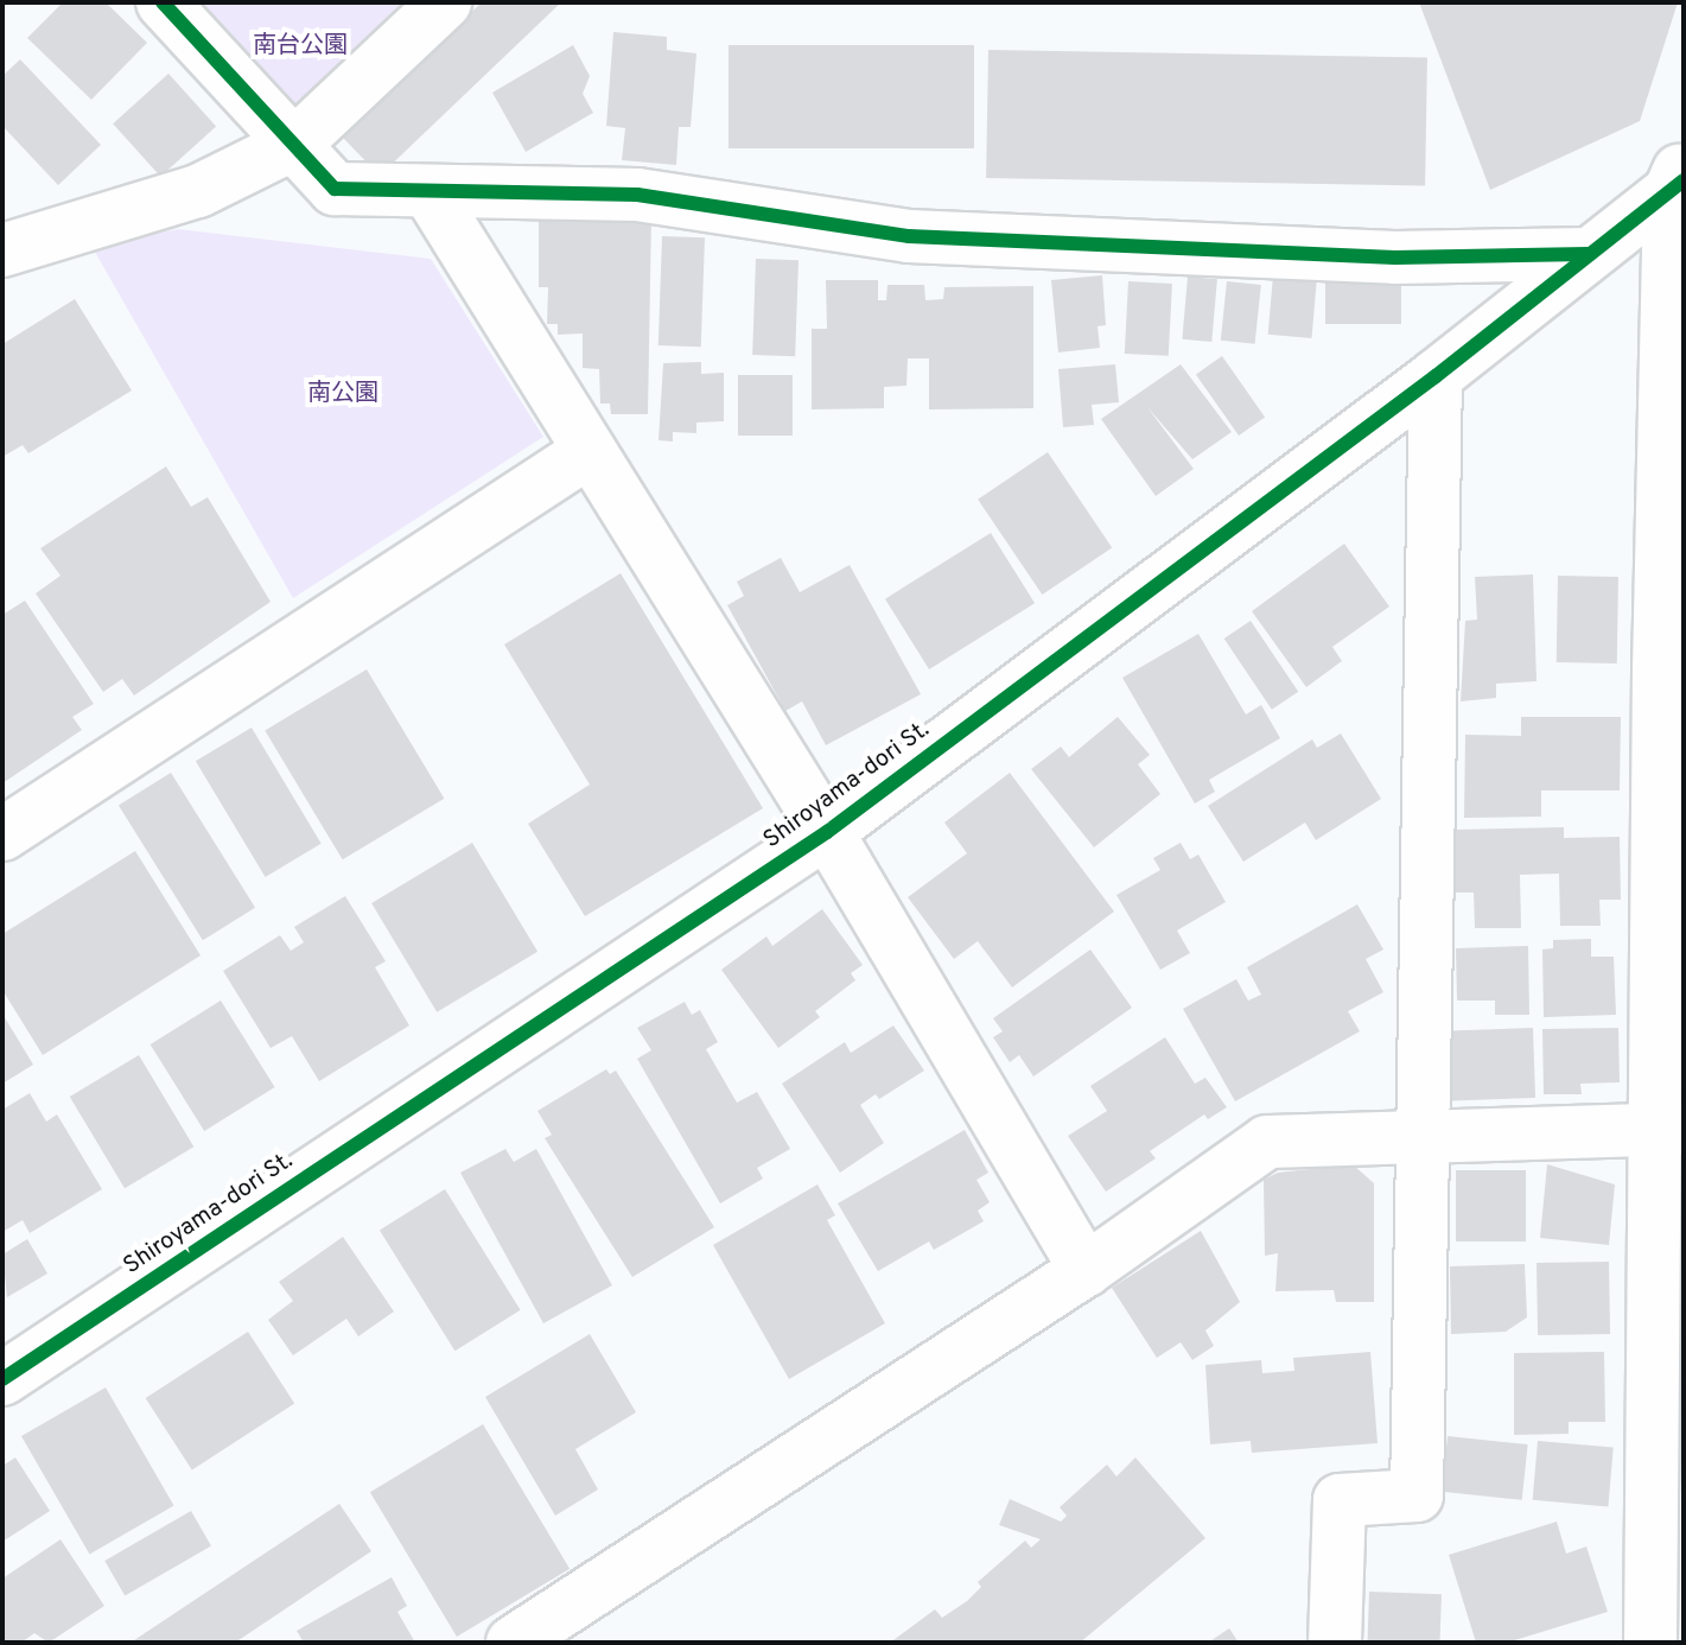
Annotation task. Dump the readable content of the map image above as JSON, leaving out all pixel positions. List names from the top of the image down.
{
  "streets": {
    "street": ["Shiroyama-dori St."]
  },
  "parks": ["南台公園", "南公園"]
}
